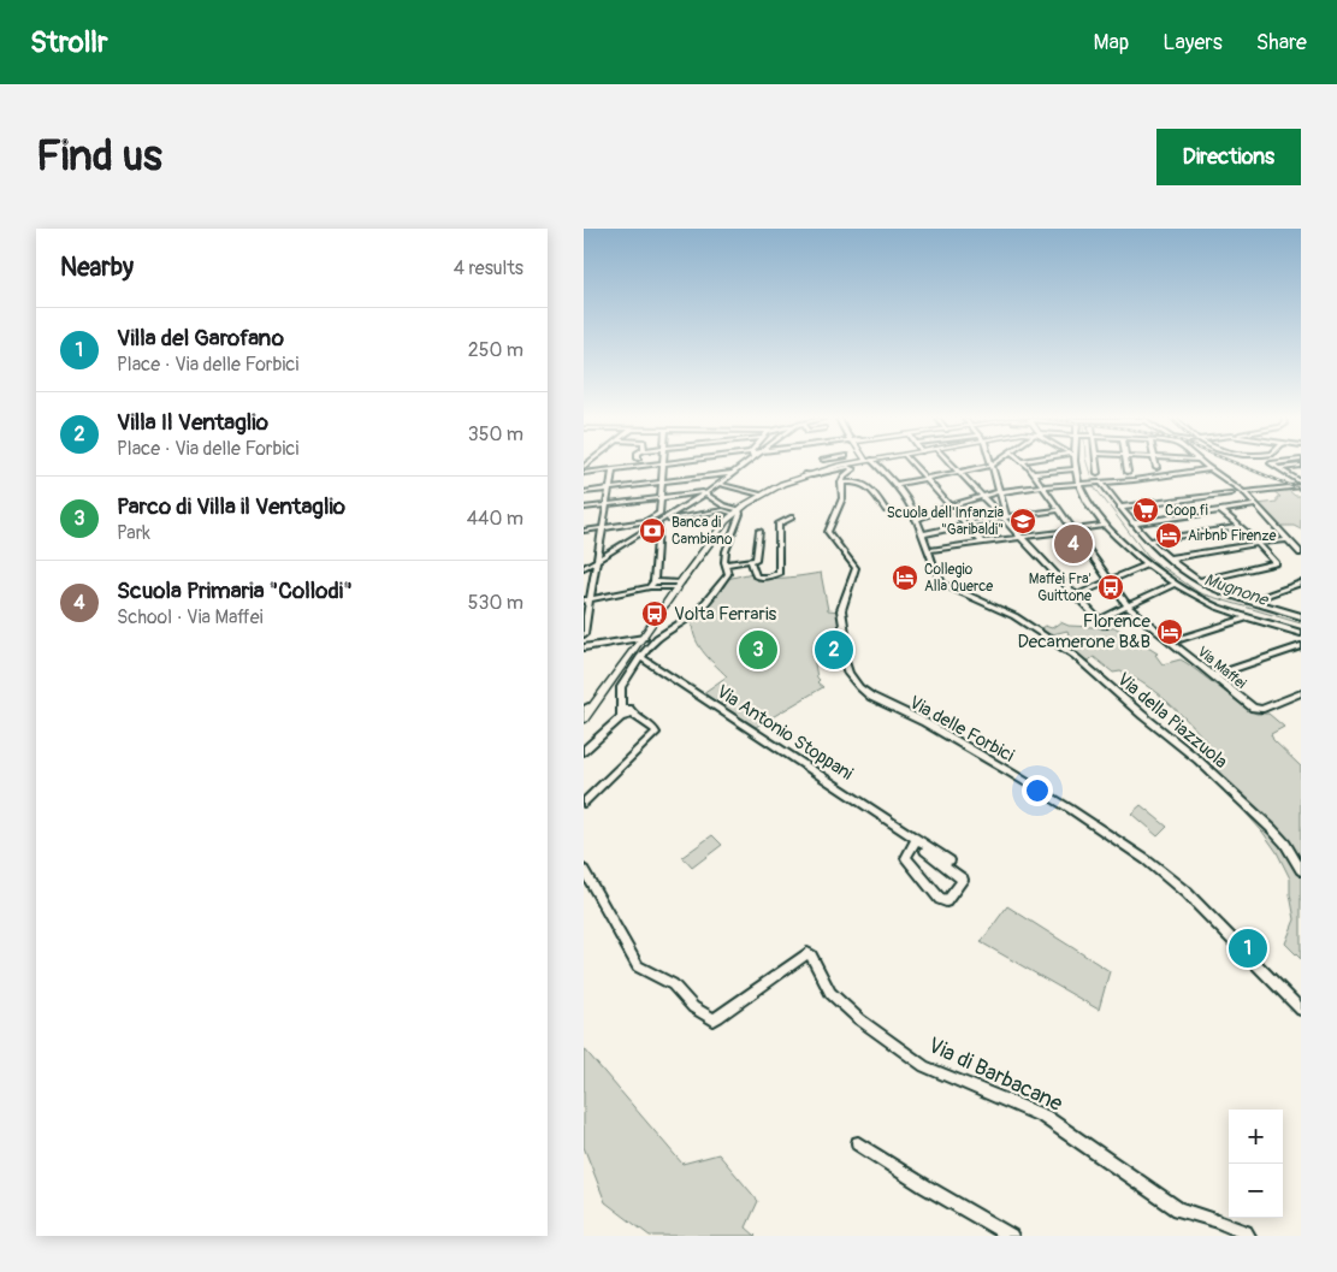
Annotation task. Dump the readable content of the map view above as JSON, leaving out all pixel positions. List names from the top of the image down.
{
  "streets": {
    "street": [
      "Via Maffei",
      "Via della Piazzuola",
      "Via delle Forbici",
      "Via Antonio Stoppani",
      "Via di Barbacane"
    ]
  },
  "water": ["Mugnone"],
  "places": {
    "supermarket": ["Coop.fi"],
    "school or university": ["Scuola dell'Infanzia \"Garibaldi\""],
    "bank": ["Banca di Cambiano"],
    "hotel": ["Airbnb Firenze", "Collegio Alla Querce", "Florence Decamerone B&B"],
    "bus stop": ["Maffei Fra' Guittone", "Volta Ferraris"]
  },
  "page": {
    "header": "Strollr",
    "nav": ["Map", "Layers", "Share"],
    "buttons": "Directions",
    "title": "Find us",
    "heading": ["Nearby", "4 results"],
    "list": [
      {
        "mark": "1",
        "name": "Villa del Garofano",
        "note": "Place · Via delle Forbici",
        "value": "250 m"
      },
      {
        "mark": "2",
        "name": "Villa Il Ventaglio",
        "note": "Place · Via delle Forbici",
        "value": "350 m"
      },
      {
        "mark": "3",
        "name": "Parco di Villa il Ventaglio",
        "note": "Park",
        "value": "440 m"
      },
      {
        "mark": "4",
        "name": "Scuola Primaria \"Collodi\"",
        "note": "School · Via Maffei",
        "value": "530 m"
      }
    ],
    "pins": [
      "4",
      "2",
      "3",
      "1"
    ],
    "map_buttons": ["+", "−"]
  }
}
